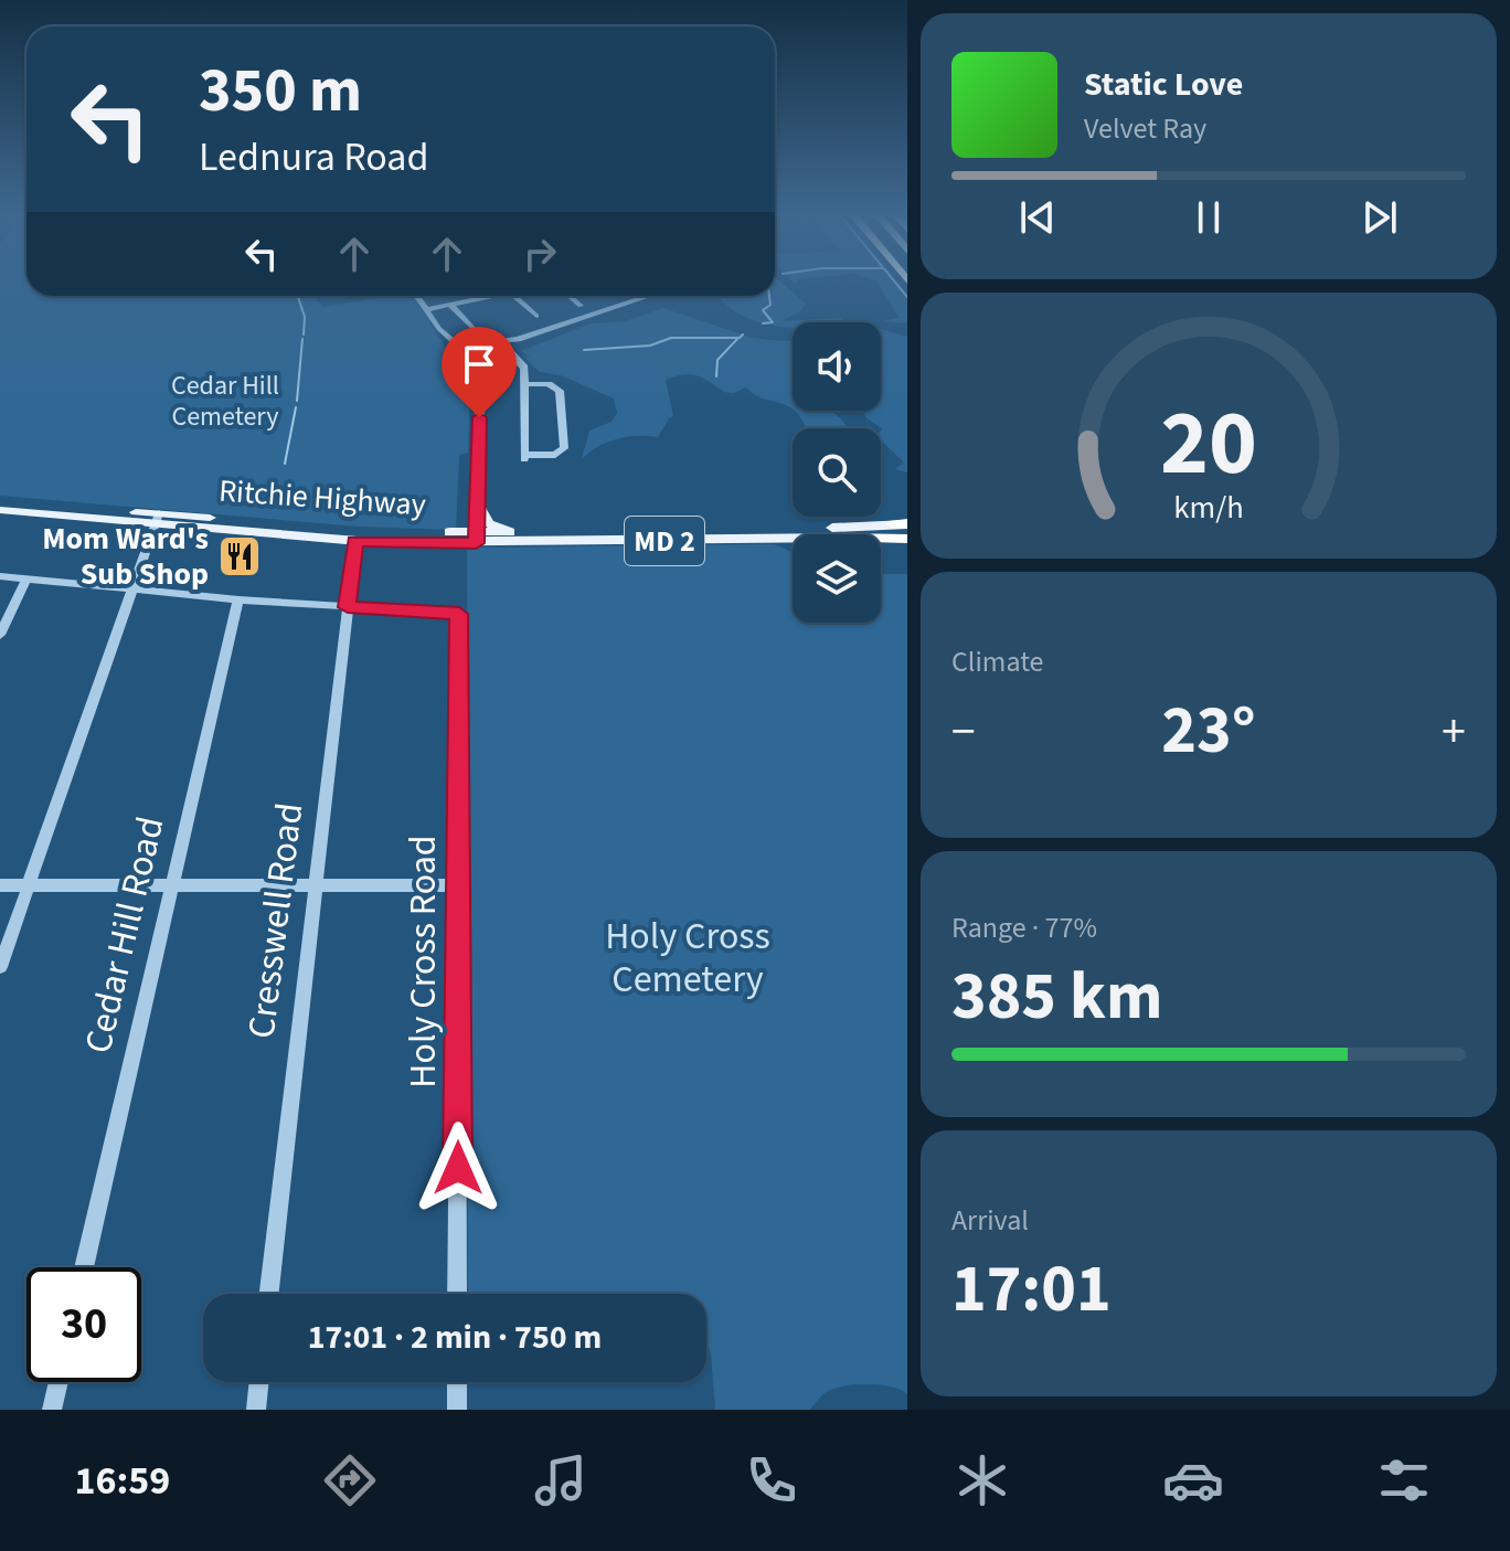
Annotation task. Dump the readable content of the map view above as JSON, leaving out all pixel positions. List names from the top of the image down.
{
  "streets": {
    "main road": ["Ritchie Highway", "MD 2"],
    "street": ["Cresswell Road", "Cedar Hill Road", "Holy Cross Road"]
  },
  "crossings": [
    ["Ritchie Highway", "Cresswell Road"],
    ["Cresswell Road", "Holy Cross Road"]
  ],
  "parks": ["Cedar Hill Cemetery", "Holy Cross Cemetery"],
  "places": {
    "restaurant": ["Mom Ward's Sub Shop"]
  },
  "page": {
    "turn": ["350 m", "Lednura Road"],
    "song": ["Static Love", "Velvet Ray"],
    "tile": [
      "Climate",
      ["Range · 77%", "385 km"],
      ["Arrival", "17:01"]
    ],
    "heat": ["−", "23°", "+"],
    "limit": "30",
    "trip": "17:01 · 2 min · 750 m",
    "tabs": "16:59",
    "gauge": ["20", "km/h"]
  }
}
